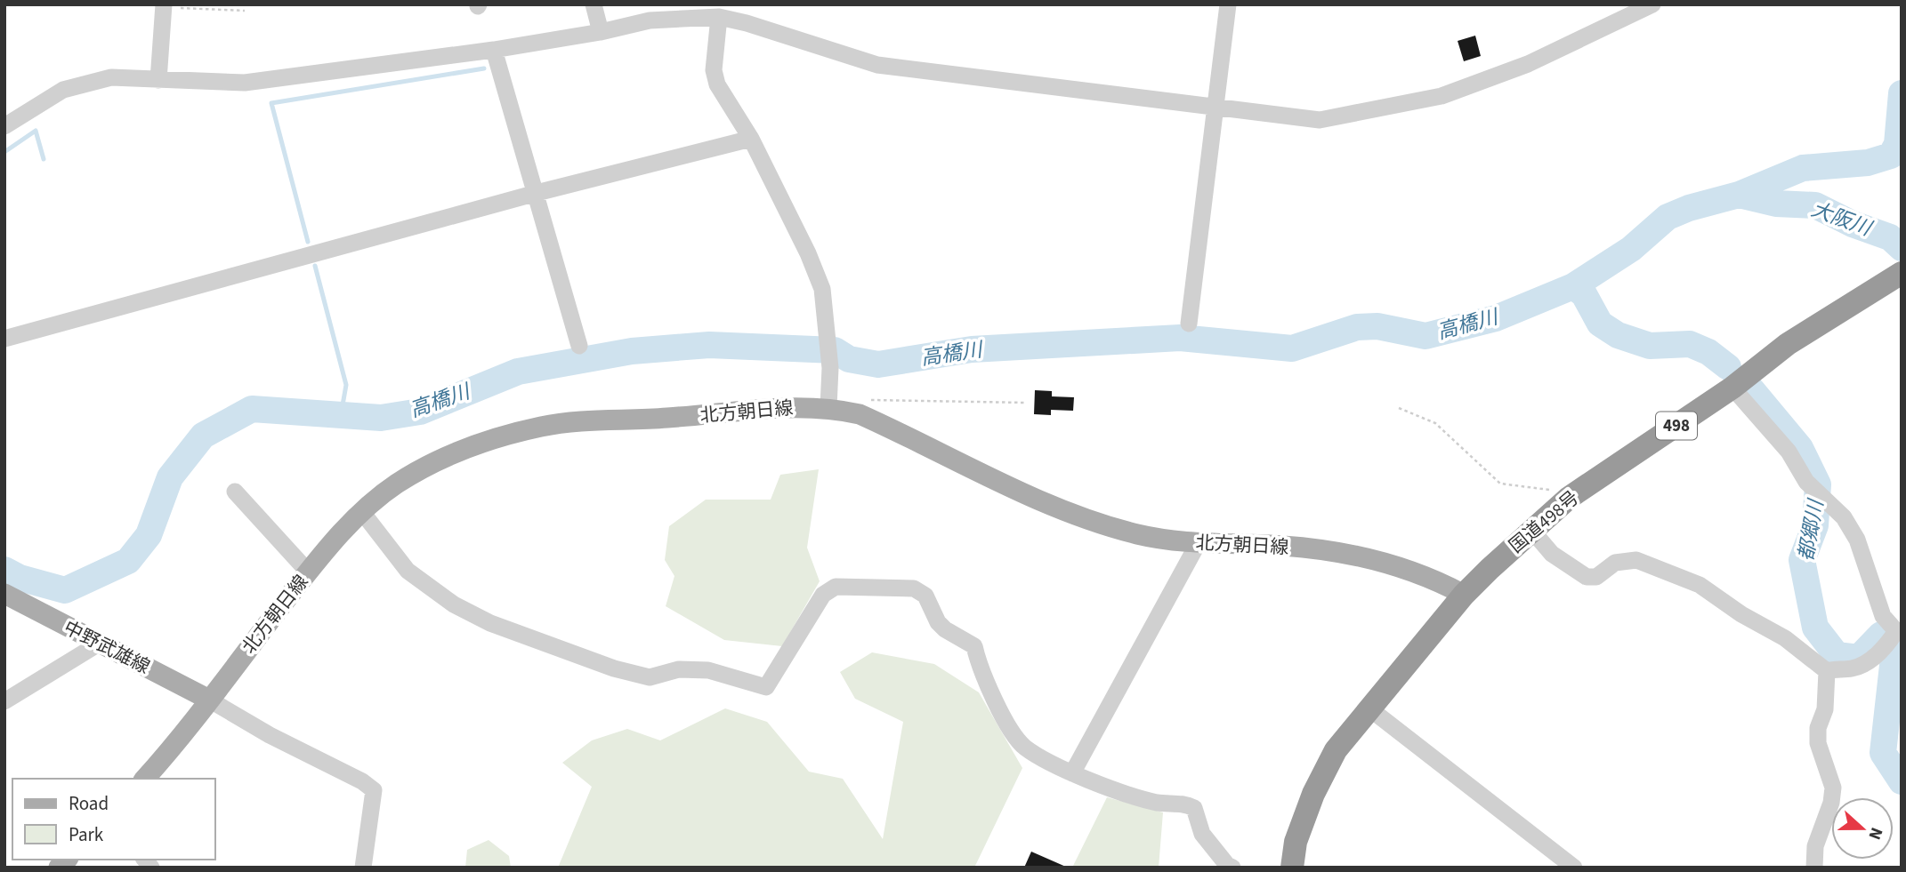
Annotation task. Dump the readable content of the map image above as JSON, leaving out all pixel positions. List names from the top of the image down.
{
  "streets": {
    "highway": ["498", "国道498号"],
    "main road": ["北方朝日線", "中野武雄線"]
  },
  "crossings": [
    ["北方朝日線", "国道498号"],
    ["北方朝日線", "中野武雄線"]
  ],
  "water": ["大阪川", "高橋川", "都郷川"],
  "legend": ["Road", "Park"],
  "north": "right"
}
